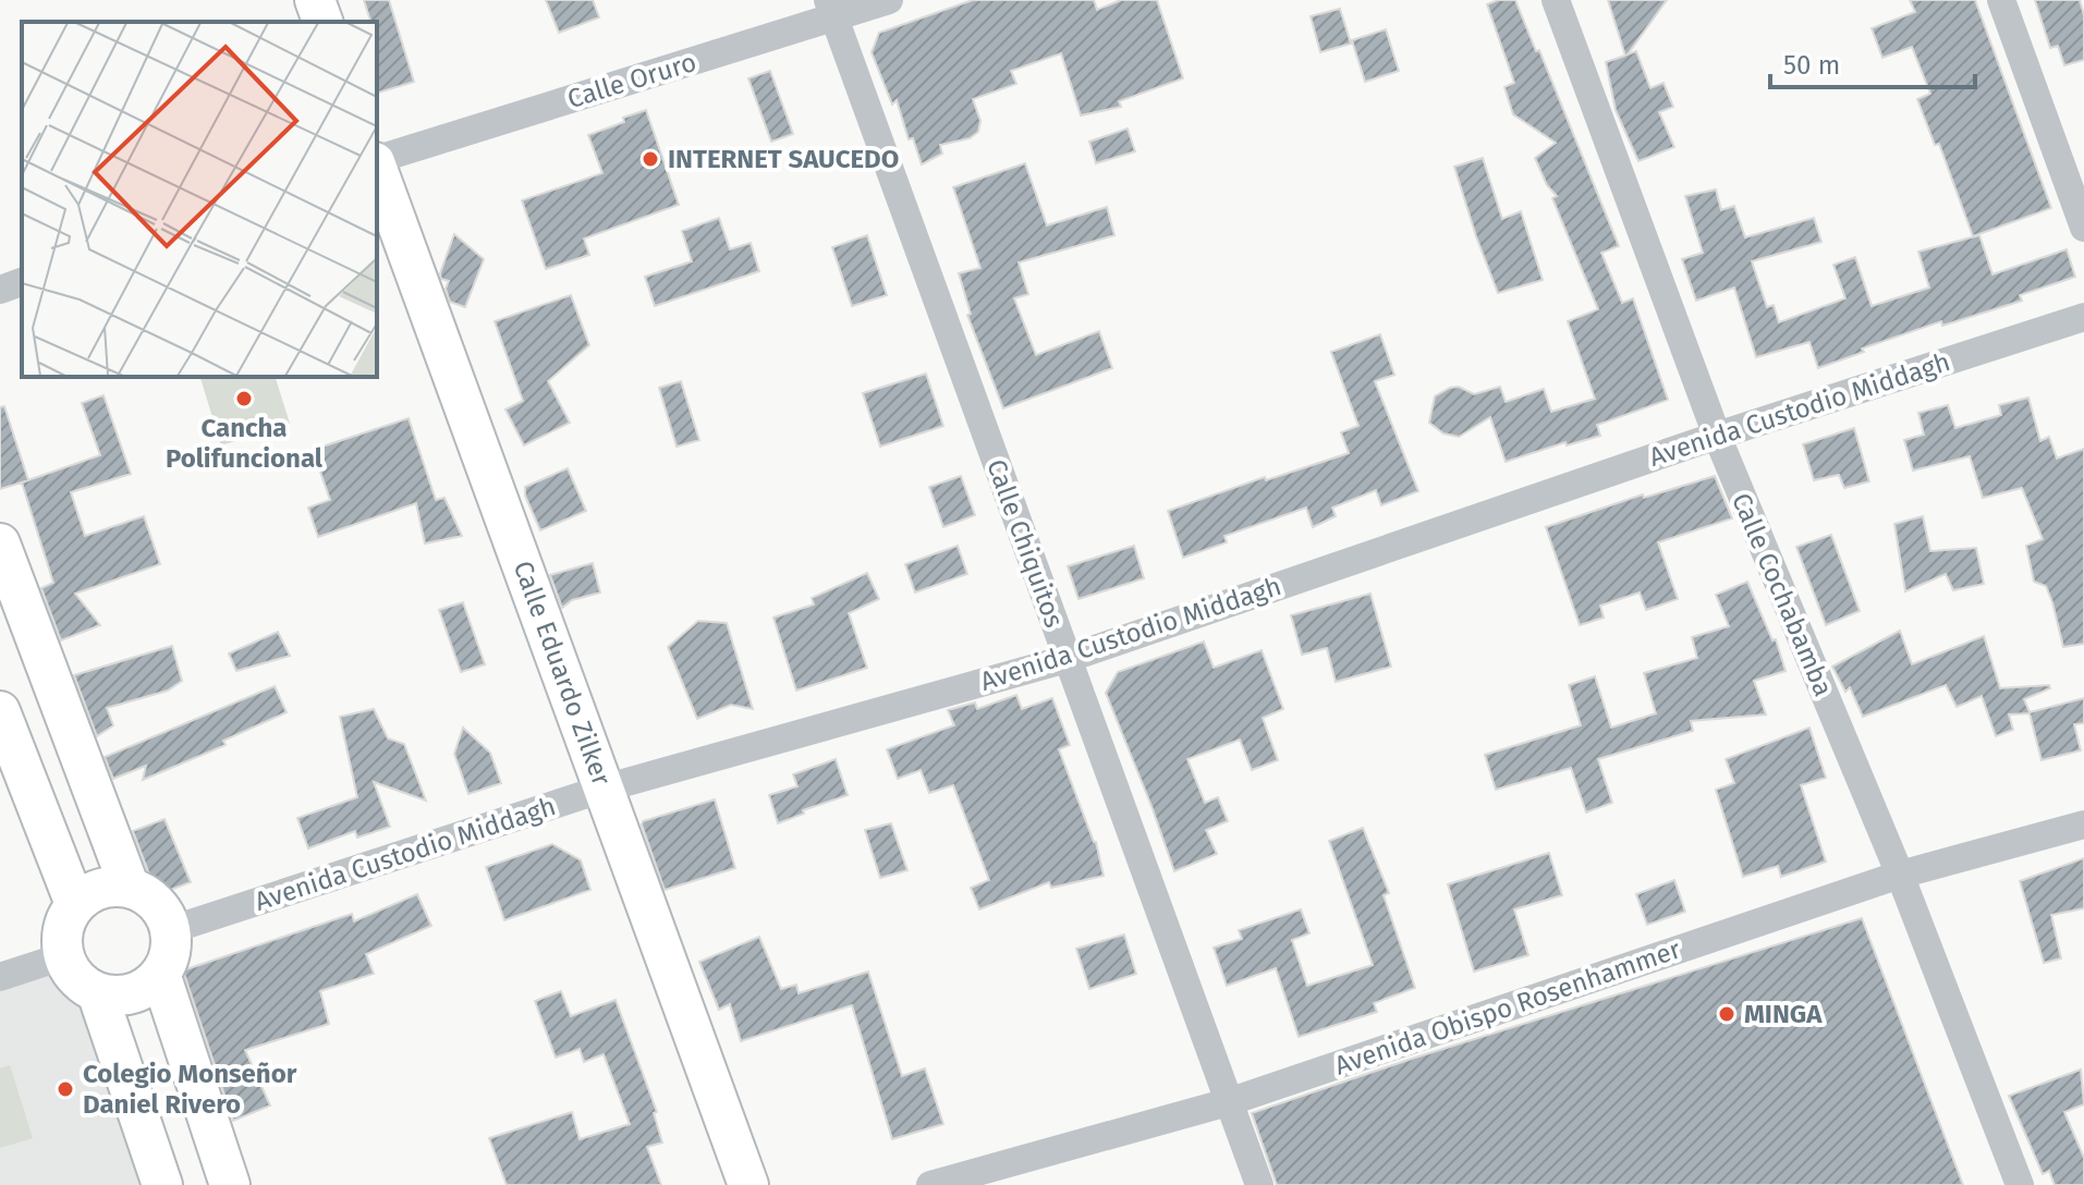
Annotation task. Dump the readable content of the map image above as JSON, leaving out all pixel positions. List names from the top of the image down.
{
  "streets": {
    "street": [
      "Calle Oruro",
      "Avenida Custodio Middagh",
      "Calle Chiquitos",
      "Calle Cochabamba",
      "Calle Eduardo Zilker",
      "Avenida Obispo Rosenhammer"
    ]
  },
  "crossings": [
    ["Calle Oruro", "Calle Chiquitos"],
    ["Avenida Custodio Middagh", "Calle Chiquitos"],
    ["Avenida Custodio Middagh", "Calle Cochabamba"],
    ["Avenida Custodio Middagh", "Calle Eduardo Zilker"],
    ["Calle Chiquitos", "Avenida Obispo Rosenhammer"],
    ["Calle Cochabamba", "Avenida Obispo Rosenhammer"]
  ],
  "places": [
    "INTERNET SAUCEDO",
    "Cancha Polifuncional",
    "MINGA",
    "Colegio Monseñor Daniel Rivero"
  ],
  "scale_bar": "50 m"
}
